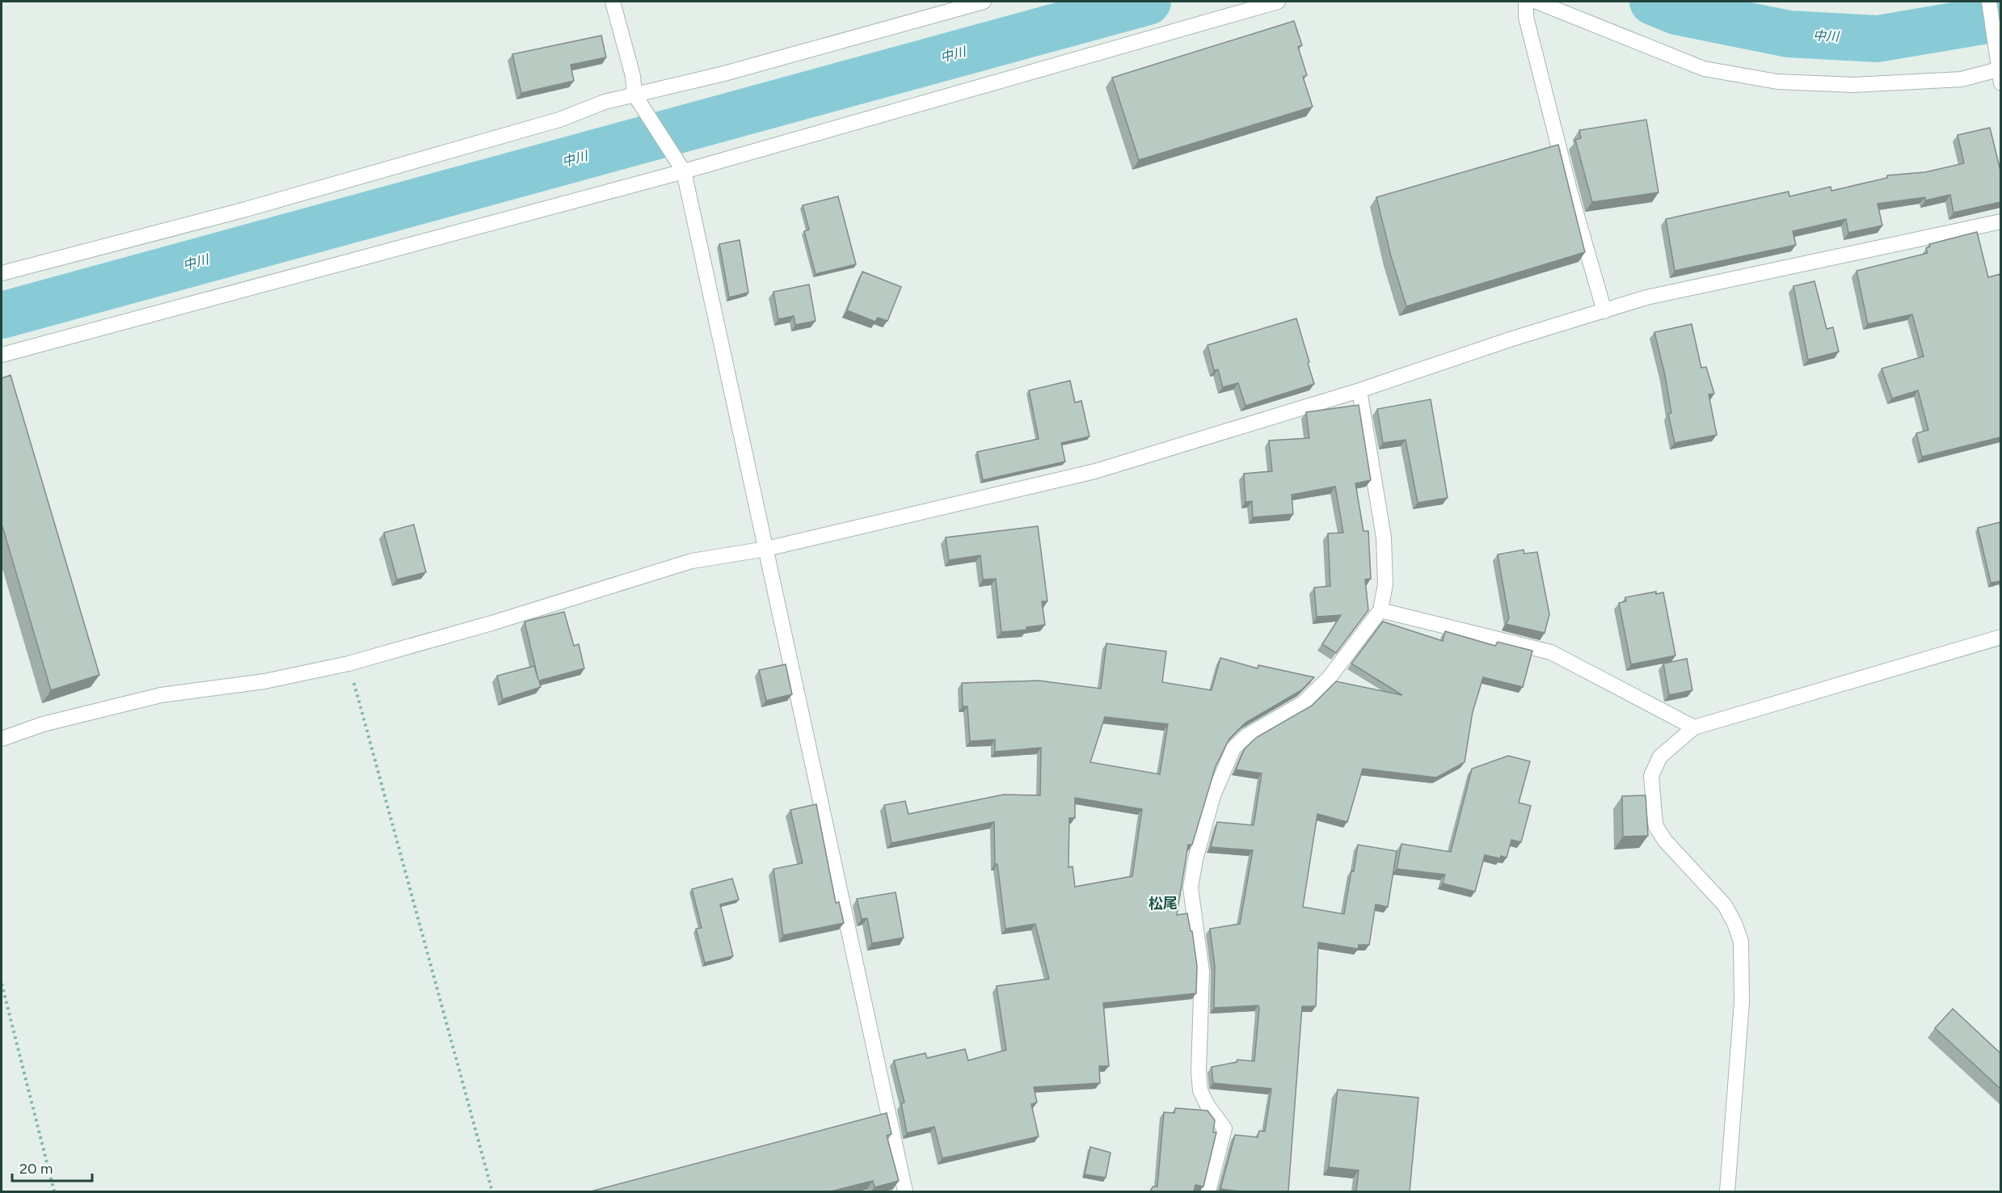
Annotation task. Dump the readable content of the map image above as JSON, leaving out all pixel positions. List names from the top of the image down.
{
  "districts": ["松尾"],
  "water": ["中川"],
  "scale_bar": "20 m"
}
